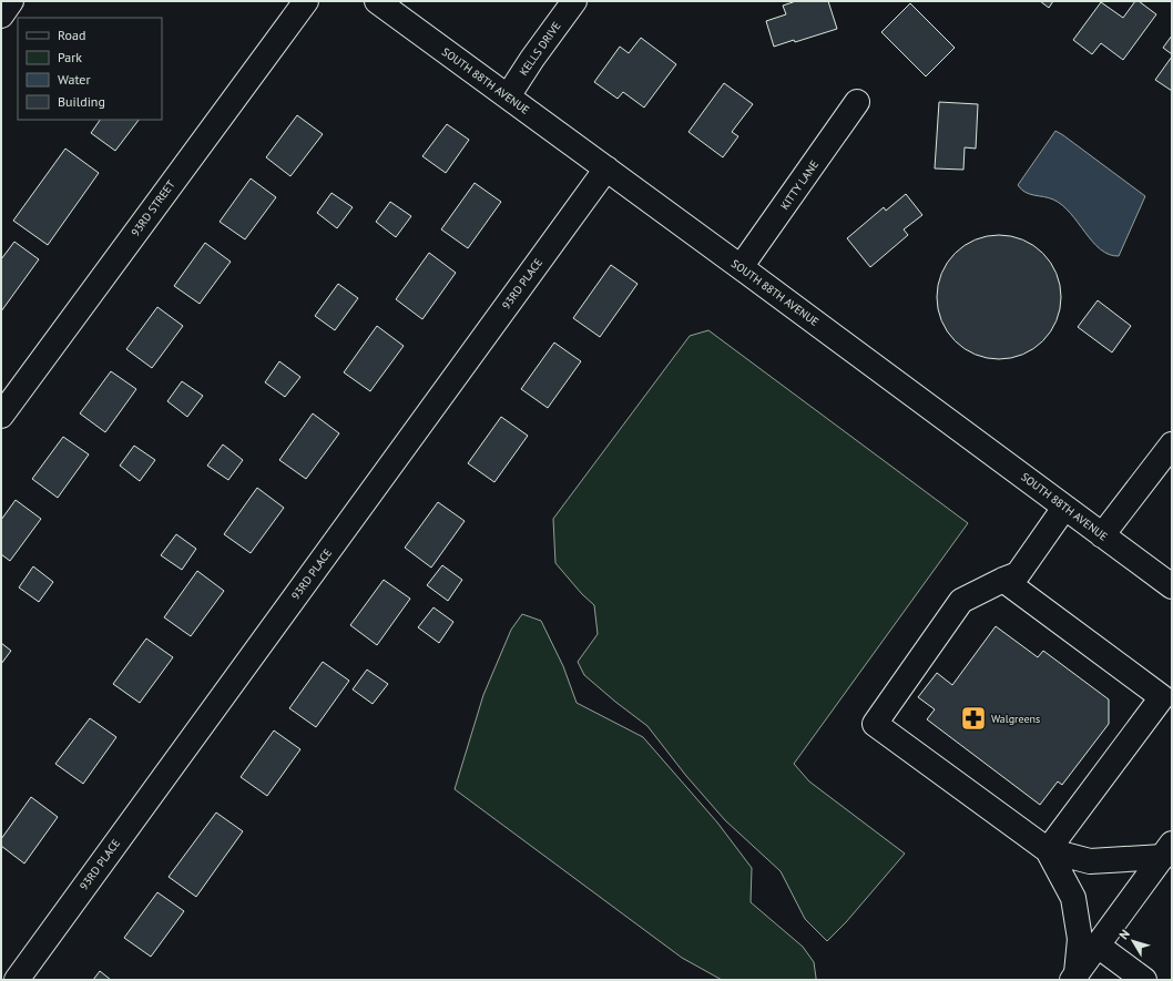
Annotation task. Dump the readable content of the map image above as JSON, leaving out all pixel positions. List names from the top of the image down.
{
  "streets": {
    "street": [
      "KELLS DRIVE",
      "SOUTH 88TH AVENUE",
      "KITTY LANE",
      "93RD STREET",
      "93RD PLACE"
    ]
  },
  "crossings": [
    ["KELLS DRIVE", "SOUTH 88TH AVENUE"],
    ["SOUTH 88TH AVENUE", "KITTY LANE"],
    ["SOUTH 88TH AVENUE", "93RD PLACE"]
  ],
  "places": {
    "pharmacy": ["Walgreens"]
  },
  "legend": [
    "Road",
    "Park",
    "Water",
    "Building"
  ],
  "north": "top left"
}
